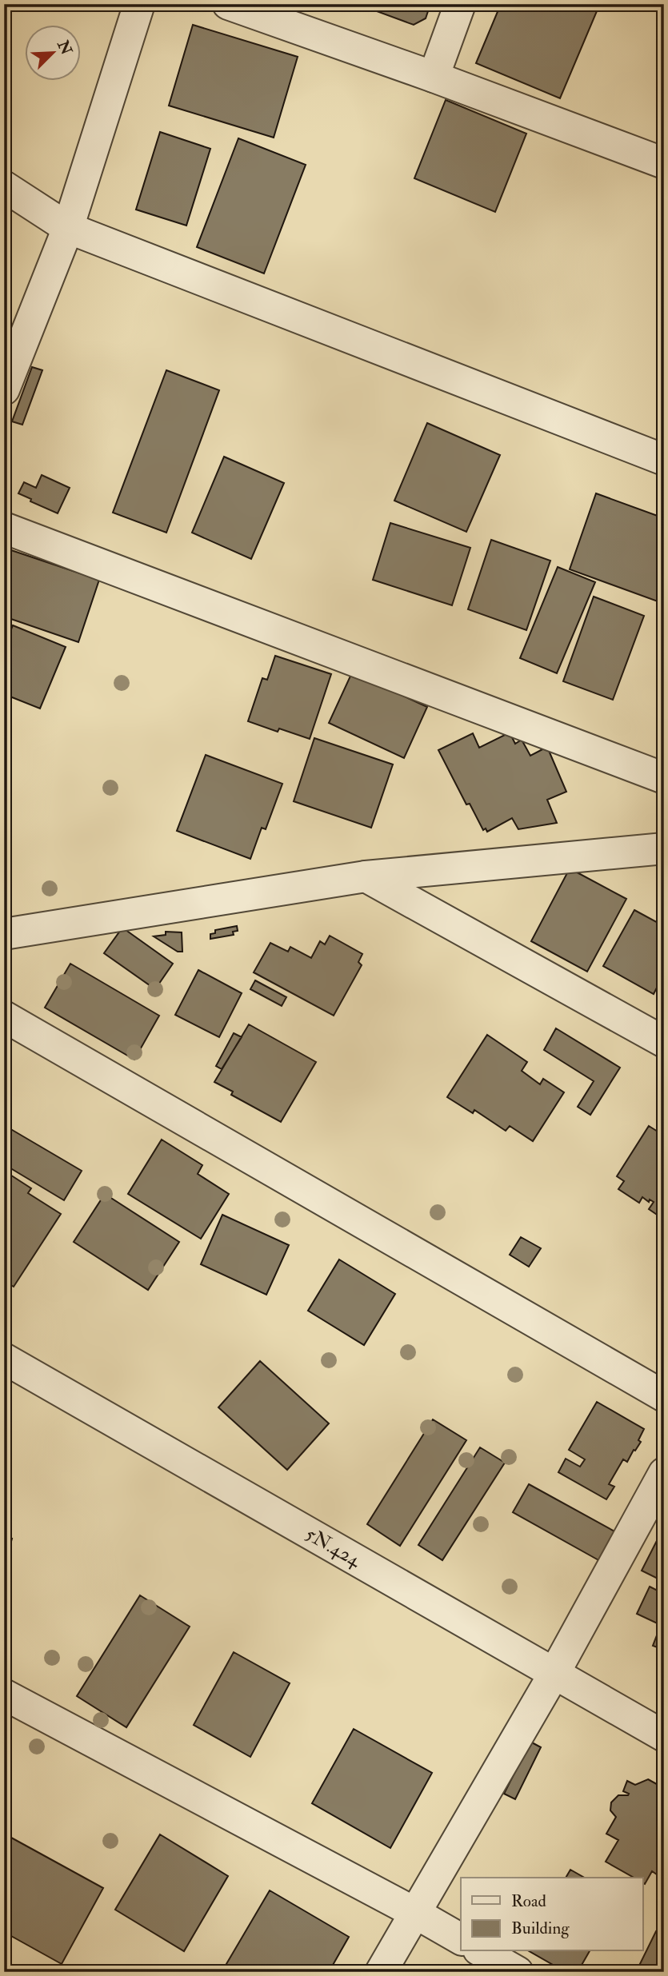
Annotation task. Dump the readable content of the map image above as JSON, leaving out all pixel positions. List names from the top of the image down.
{
  "streets": {
    "street": ["5N.424"]
  },
  "legend": ["Road", "Building"],
  "north": "top right"
}
